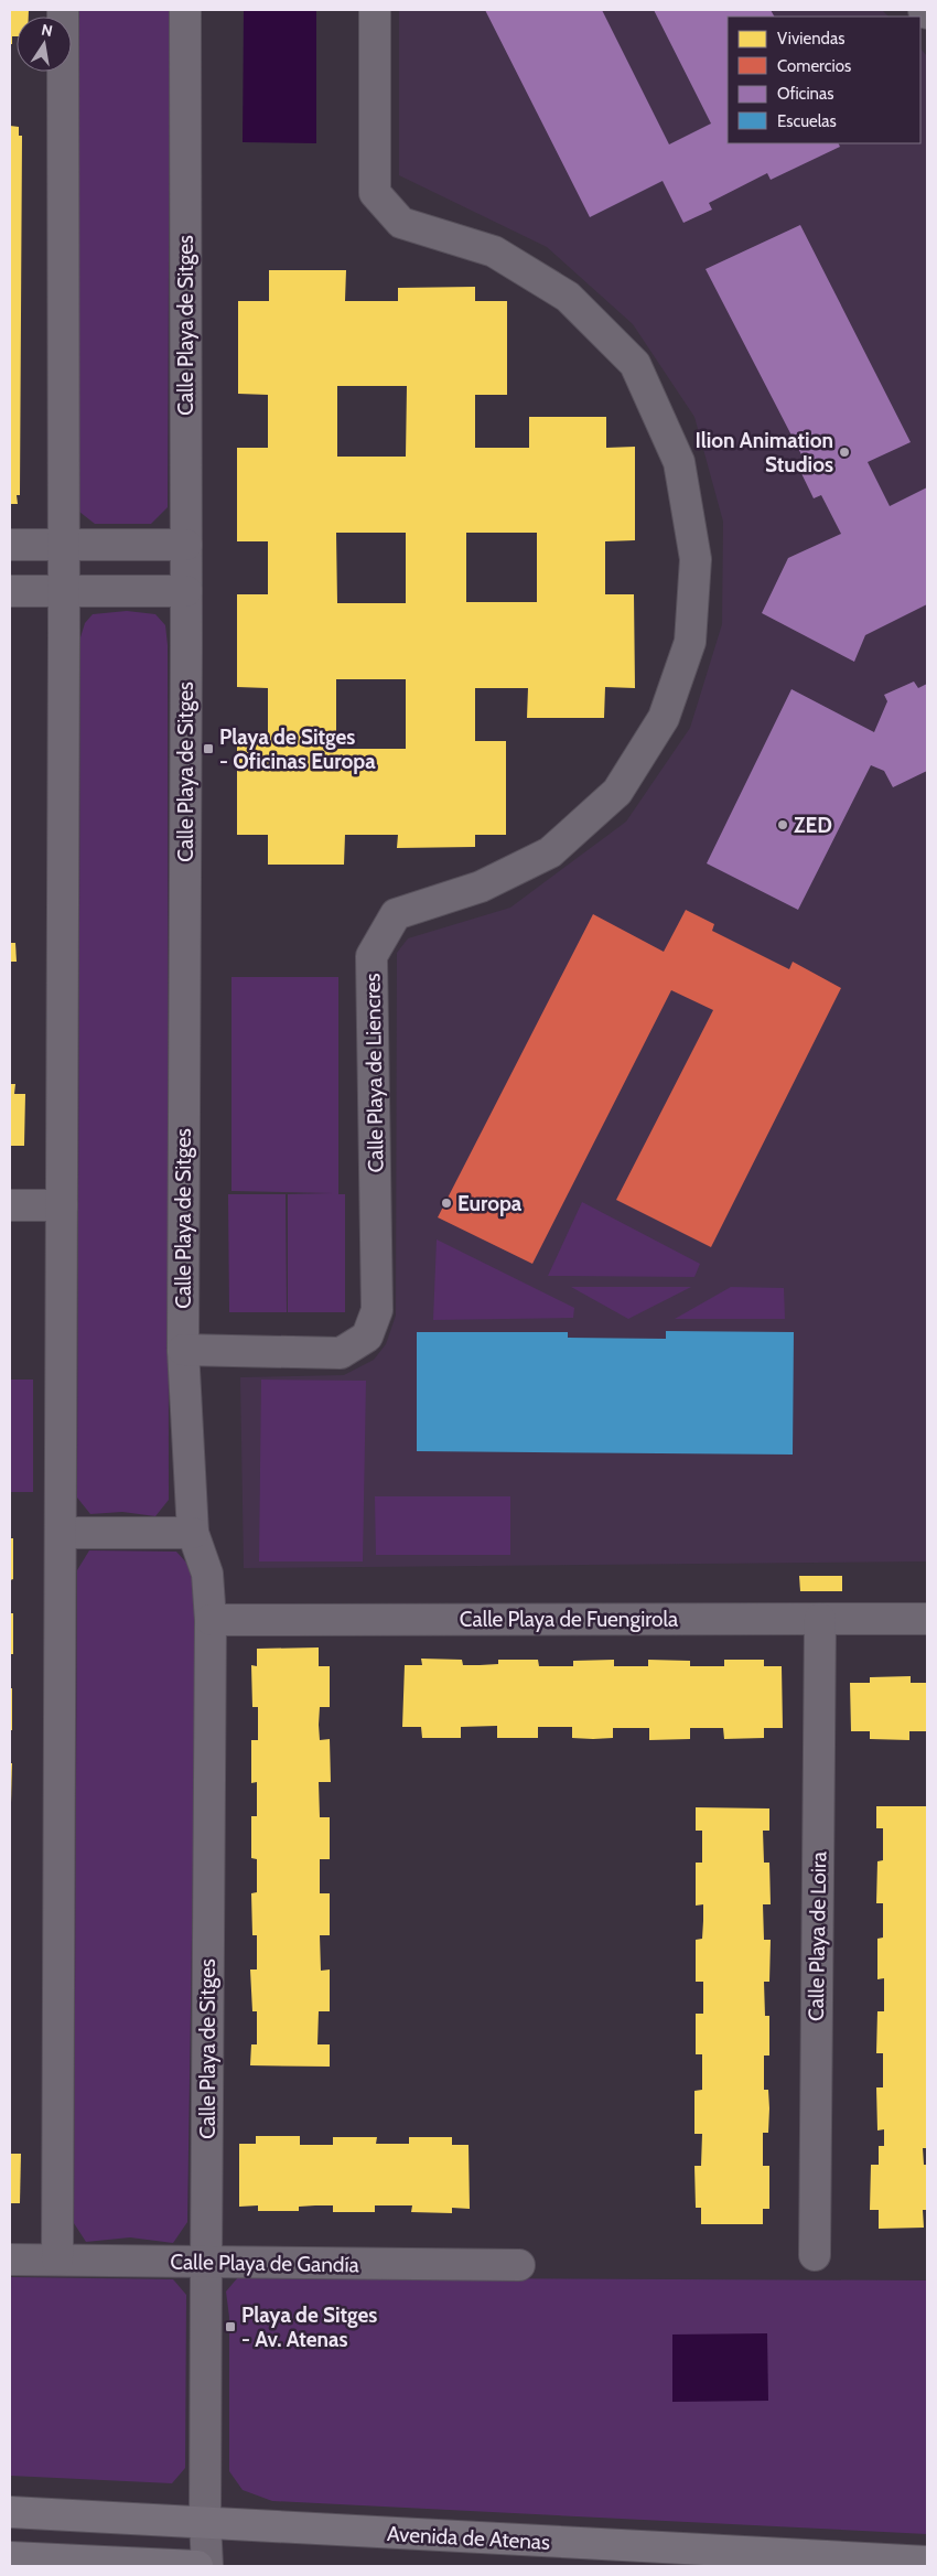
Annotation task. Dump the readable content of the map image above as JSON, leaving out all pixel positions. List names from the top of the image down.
{
  "streets": {
    "main road": ["Avenida de Atenas"],
    "street": [
      "Calle Playa de Sitges",
      "Calle Playa de Liencres",
      "Calle Playa de Fuengirola",
      "Calle Playa de Loira",
      "Calle Playa de Gandía"
    ]
  },
  "crossings": [
    ["Calle Playa de Sitges", "Calle Playa de Liencres"],
    ["Calle Playa de Sitges", "Calle Playa de Fuengirola"],
    ["Calle Playa de Sitges", "Calle Playa de Gandía"],
    ["Calle Playa de Sitges", "Avenida de Atenas"],
    ["Calle Playa de Fuengirola", "Calle Playa de Loira"]
  ],
  "places": {
    "other": ["Ilion Animation Studios", "ZED", "Europa"],
    "transit": ["Playa de Sitges - Oficinas Europa", "Playa de Sitges - Av. Atenas"]
  },
  "legend": [
    "Viviendas",
    "Comercios",
    "Oficinas",
    "Escuelas"
  ],
  "north": "top"
}
